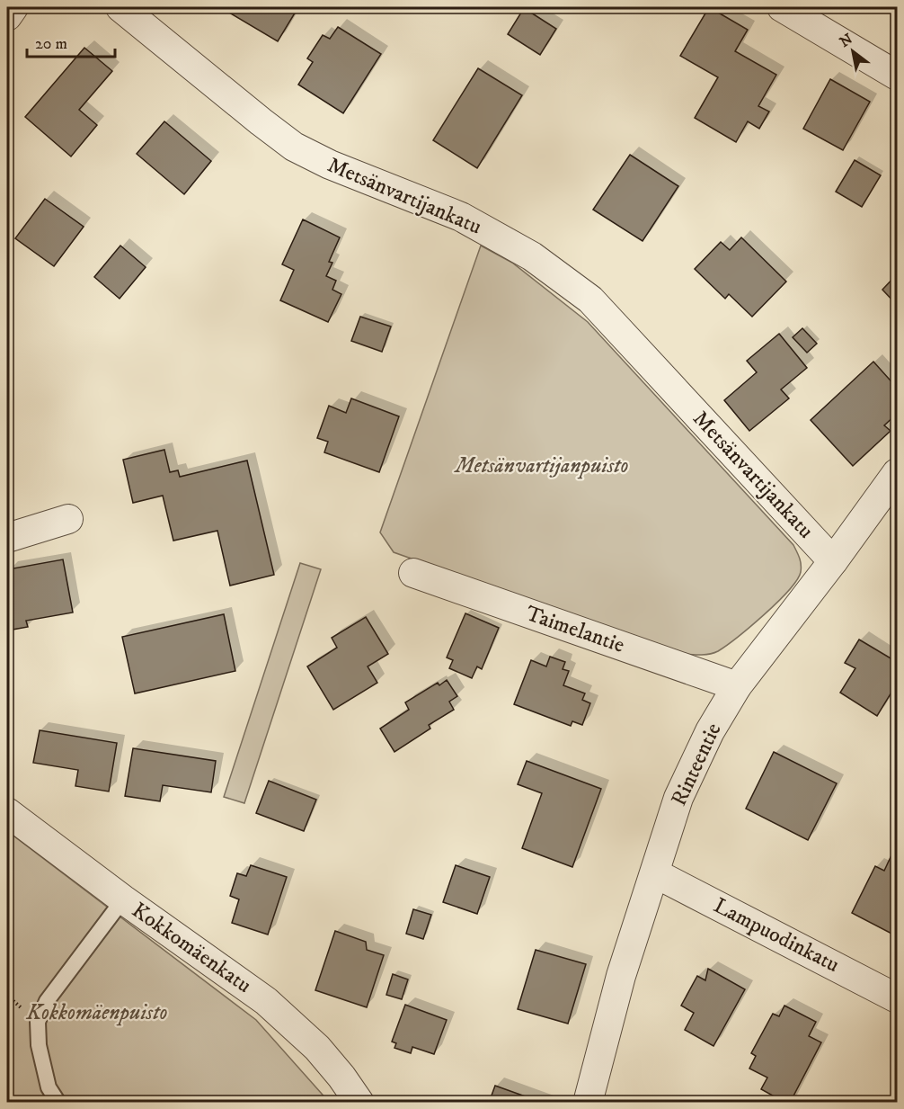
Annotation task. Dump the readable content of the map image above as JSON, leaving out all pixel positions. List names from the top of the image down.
{
  "streets": {
    "street": [
      "Metsänvartijankatu",
      "Taimelantie",
      "Rinteentie",
      "Lampuodinkatu",
      "Kokkomäenkatu"
    ]
  },
  "crossings": [
    ["Metsänvartijankatu", "Rinteentie"],
    ["Taimelantie", "Rinteentie"],
    ["Rinteentie", "Lampuodinkatu"]
  ],
  "parks": ["Metsänvartijanpuisto", "Kokkomäenpuisto"],
  "scale_bar": "20 m",
  "north": "top left"
}
